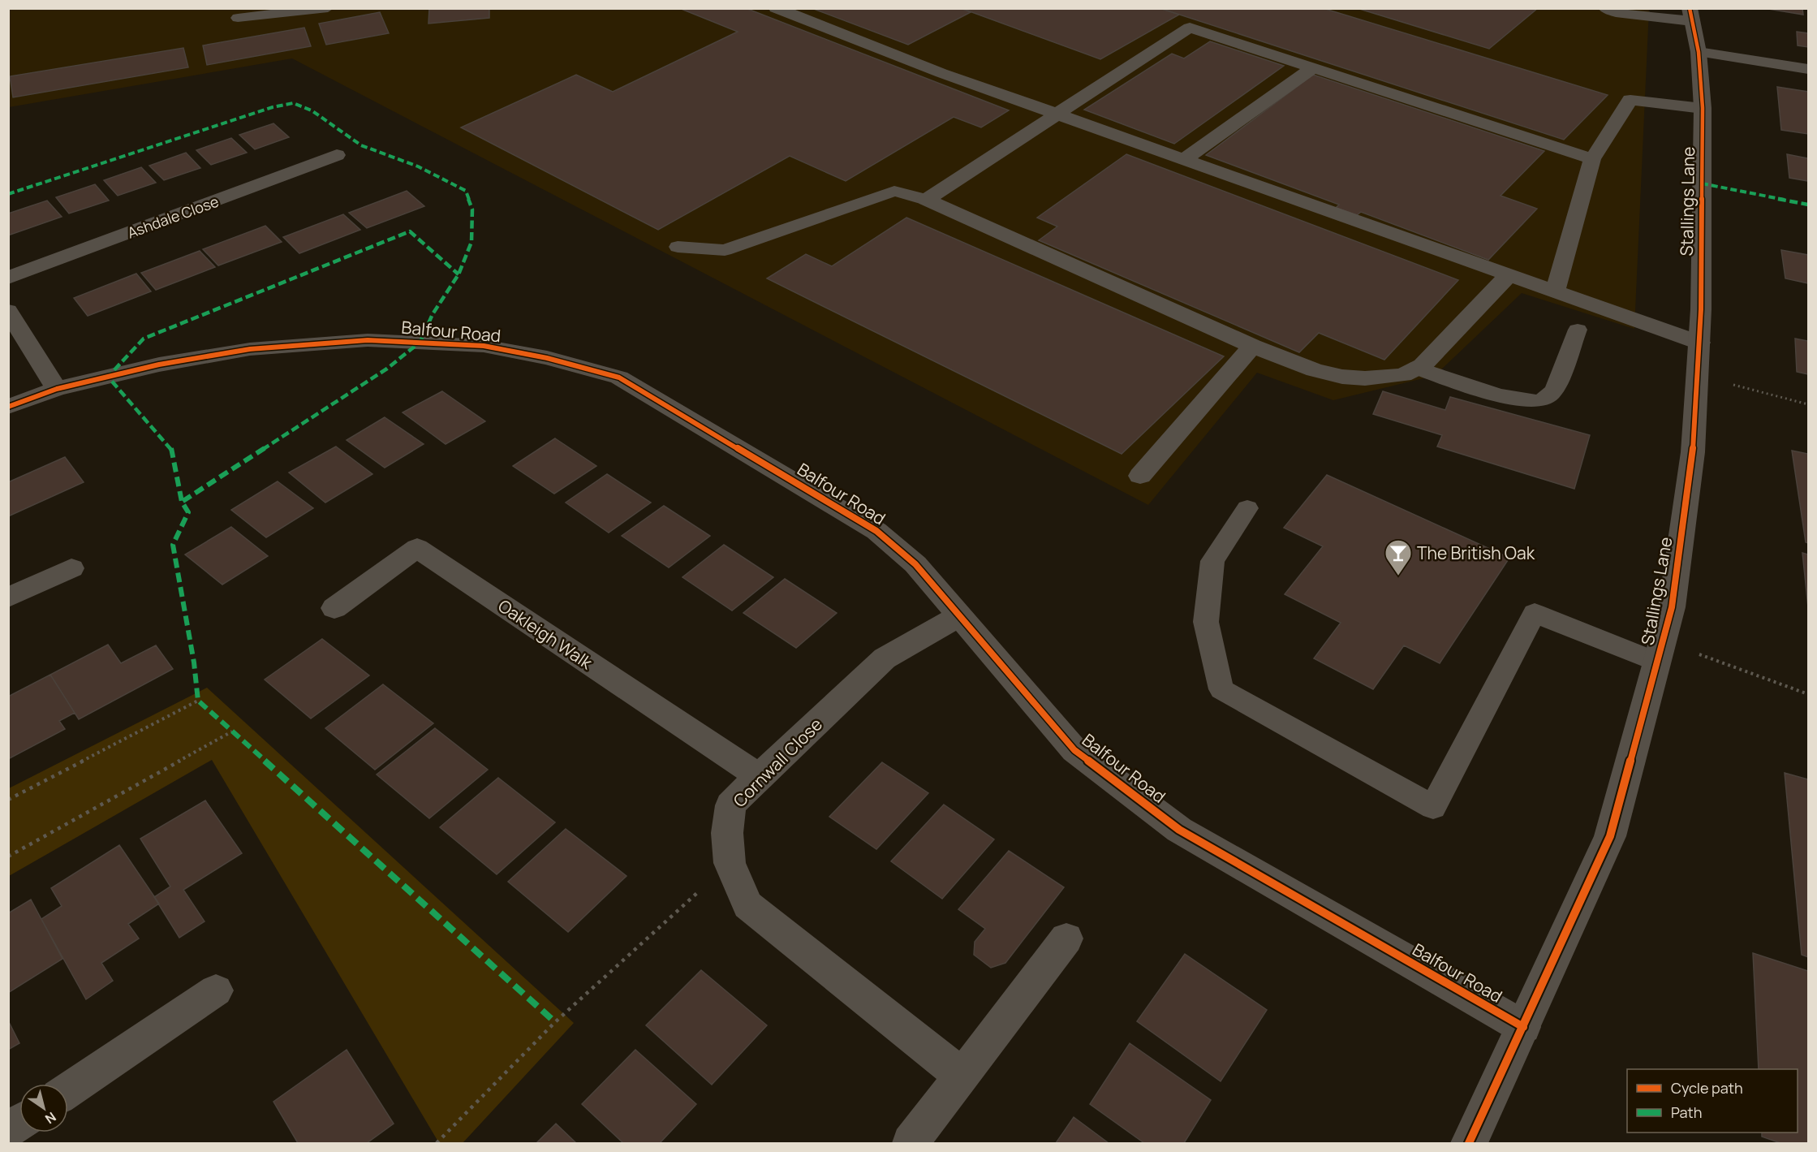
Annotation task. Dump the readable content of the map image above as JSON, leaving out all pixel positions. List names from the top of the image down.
{
  "streets": {
    "street": [
      "Stallings Lane",
      "Ashdale Close",
      "Balfour Road",
      "Oakleigh Walk",
      "Cornwall Close"
    ]
  },
  "crossings": [
    ["Stallings Lane", "Balfour Road"],
    ["Balfour Road", "Cornwall Close"],
    ["Oakleigh Walk", "Cornwall Close"]
  ],
  "places": {
    "bar": ["The British Oak"]
  },
  "legend": ["Cycle path", "Path"],
  "north": "bottom right"
}
